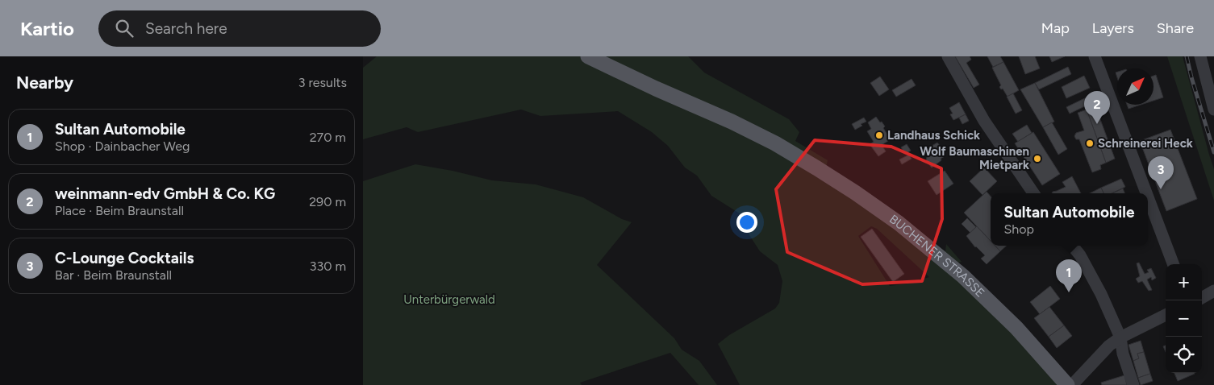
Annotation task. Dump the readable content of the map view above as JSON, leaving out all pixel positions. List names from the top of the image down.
{
  "streets": {
    "main road": ["BUCHENER STRASSE"]
  },
  "parks": ["Unterbürgerwald"],
  "places": ["Landhaus Schick", "Schreinerei Heck", "Wolf Baumaschinen Mietpark"],
  "north": "top right",
  "page": {
    "header": "Kartio",
    "search": "Search here",
    "nav": ["Map", "Layers", "Share"],
    "heading": ["Nearby", "3 results"],
    "pins": ["2", "3", "1"],
    "list": [
      {
        "mark": "1",
        "name": "Sultan Automobile",
        "note": "Shop · Dainbacher Weg",
        "value": "270 m"
      },
      {
        "mark": "2",
        "name": "weinmann-edv GmbH & Co. KG",
        "note": "Place · Beim Braunstall",
        "value": "290 m"
      },
      {
        "mark": "3",
        "name": "C-Lounge Cocktails",
        "note": "Bar · Beim Braunstall",
        "value": "330 m"
      }
    ],
    "popup": ["Sultan Automobile", "Shop"],
    "map_buttons": ["+", "−"]
  }
}
